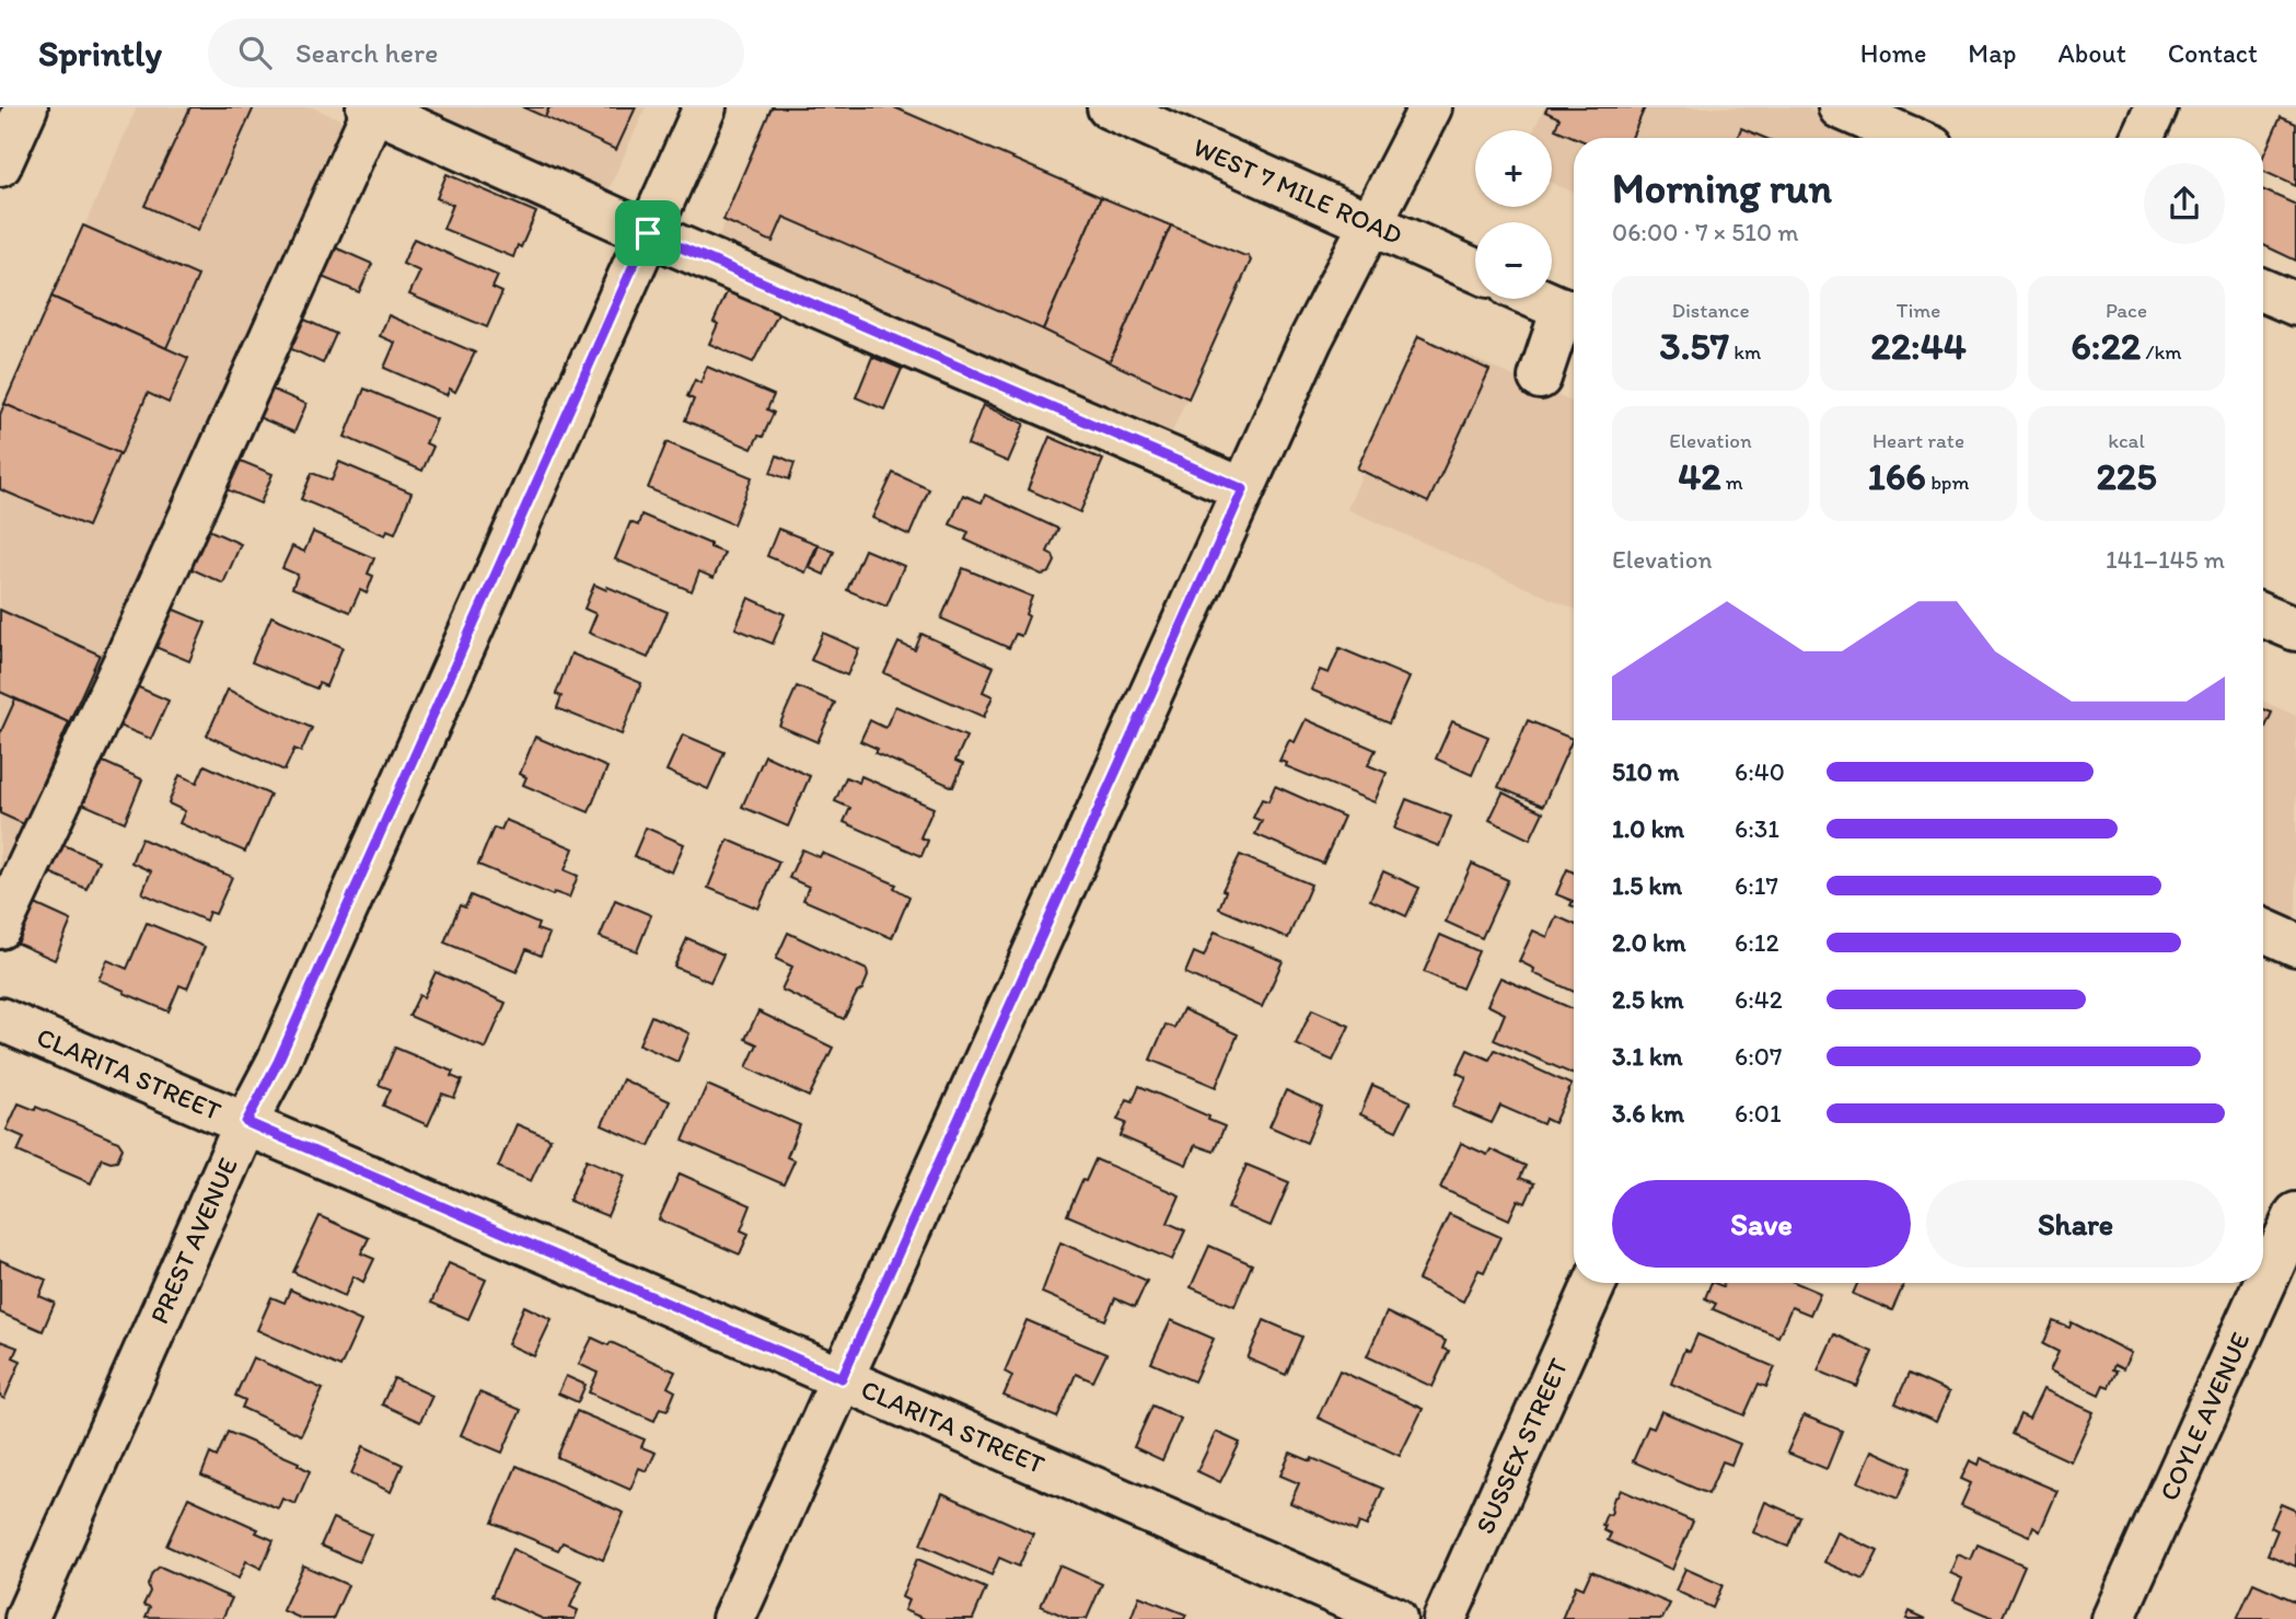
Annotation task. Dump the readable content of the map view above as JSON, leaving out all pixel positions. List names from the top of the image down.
{
  "streets": {
    "street": [
      "WEST 7 MILE ROAD",
      "CLARITA STREET",
      "PREST AVENUE",
      "COYLE AVENUE",
      "SUSSEX STREET"
    ]
  },
  "crossings": [
    ["CLARITA STREET", "PREST AVENUE"]
  ],
  "page": {
    "header": "Sprintly",
    "search": "Search here",
    "nav": [
      "Home",
      "Map",
      "About",
      "Contact"
    ],
    "map_buttons": ["+", "−"],
    "heading": ["Morning run", "06:00 · 7 × 510 m"],
    "stats": [
      ["Distance", "3.57 km"],
      ["Time", "22:44"],
      ["Pace", "6:22 /km"],
      ["Elevation", "42 m"],
      ["Heart rate", "166 bpm"],
      ["kcal", "225"]
    ],
    "chart": ["Elevation", "141–145 m"],
    "list": [
      {
        "name": "510 m",
        "note": "6:40"
      },
      {
        "name": "1.0 km",
        "note": "6:31"
      },
      {
        "name": "1.5 km",
        "note": "6:17"
      },
      {
        "name": "2.0 km",
        "note": "6:12"
      },
      {
        "name": "2.5 km",
        "note": "6:42"
      },
      {
        "name": "3.1 km",
        "note": "6:07"
      },
      {
        "name": "3.6 km",
        "note": "6:01"
      }
    ],
    "buttons": ["Save", "Share"]
  }
}
